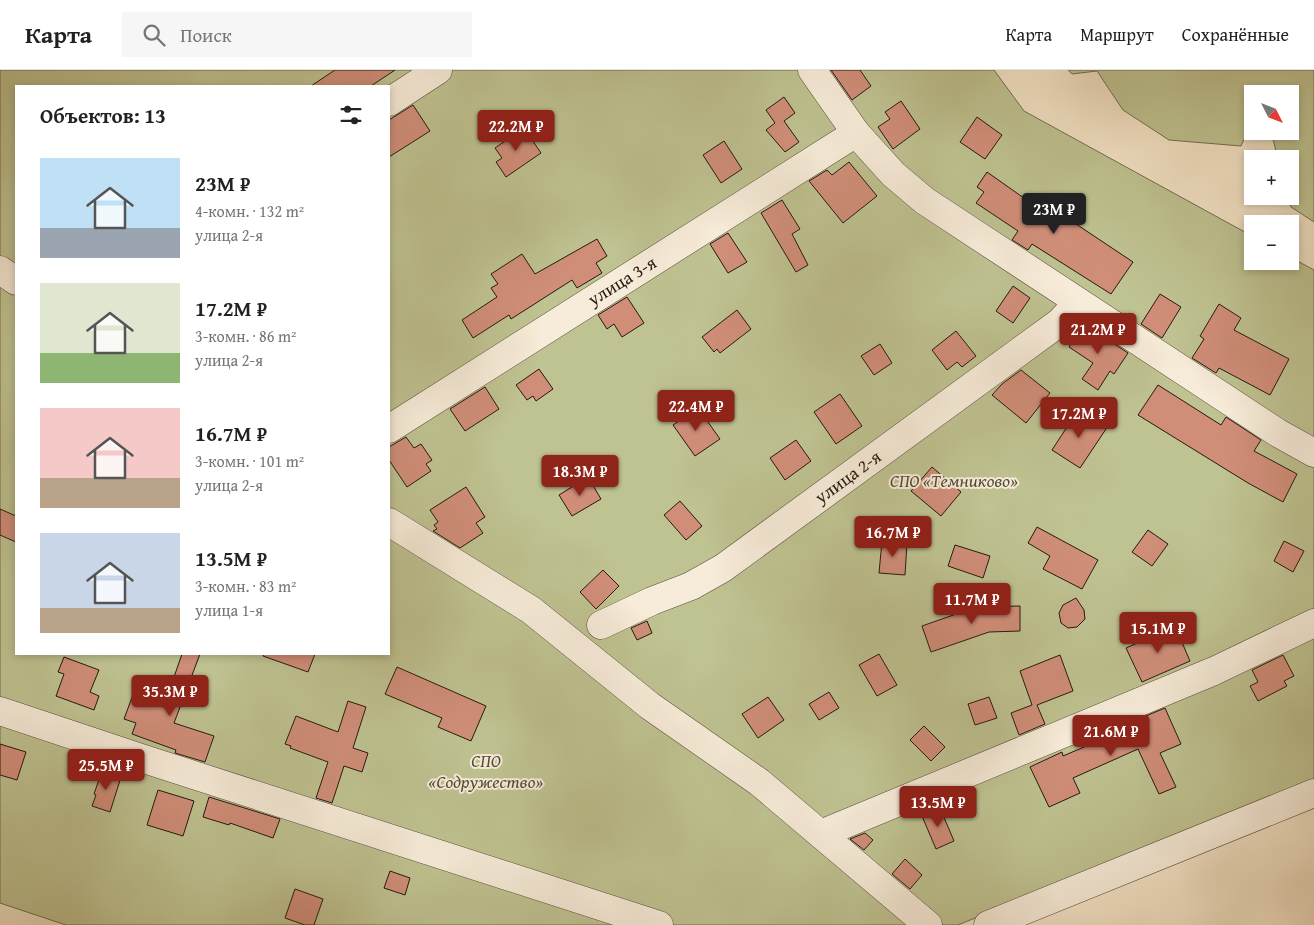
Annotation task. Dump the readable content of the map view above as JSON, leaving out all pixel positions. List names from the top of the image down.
{
  "streets": {
    "street": ["улица 3-я", "улица 2-я"]
  },
  "parks": ["СПО «Темниково»", "СПО «Содружество»"],
  "north": "bottom right",
  "page": {
    "header": "Карта",
    "search": "Поиск",
    "nav": ["Карта", "Маршрут", "Сохранённые"],
    "map_buttons": ["+", "−"],
    "heading": "Объектов: 13",
    "price": [
      "22.2M ₽",
      "23M ₽",
      "21.2M ₽",
      "22.4M ₽",
      "17.2M ₽",
      "18.3M ₽",
      "16.7M ₽",
      "11.7M ₽",
      "15.1M ₽",
      "35.3M ₽",
      "21.6M ₽",
      "25.5M ₽",
      "13.5M ₽"
    ],
    "list": [
      {
        "name": "23M ₽",
        "note": "4-комн. · 132 m² · улица 2-я"
      },
      {
        "name": "17.2M ₽",
        "note": "3-комн. · 86 m² · улица 2-я"
      },
      {
        "name": "16.7M ₽",
        "note": "3-комн. · 101 m² · улица 2-я"
      },
      {
        "name": "13.5M ₽",
        "note": "3-комн. · 83 m² · улица 1-я"
      }
    ]
  }
}
